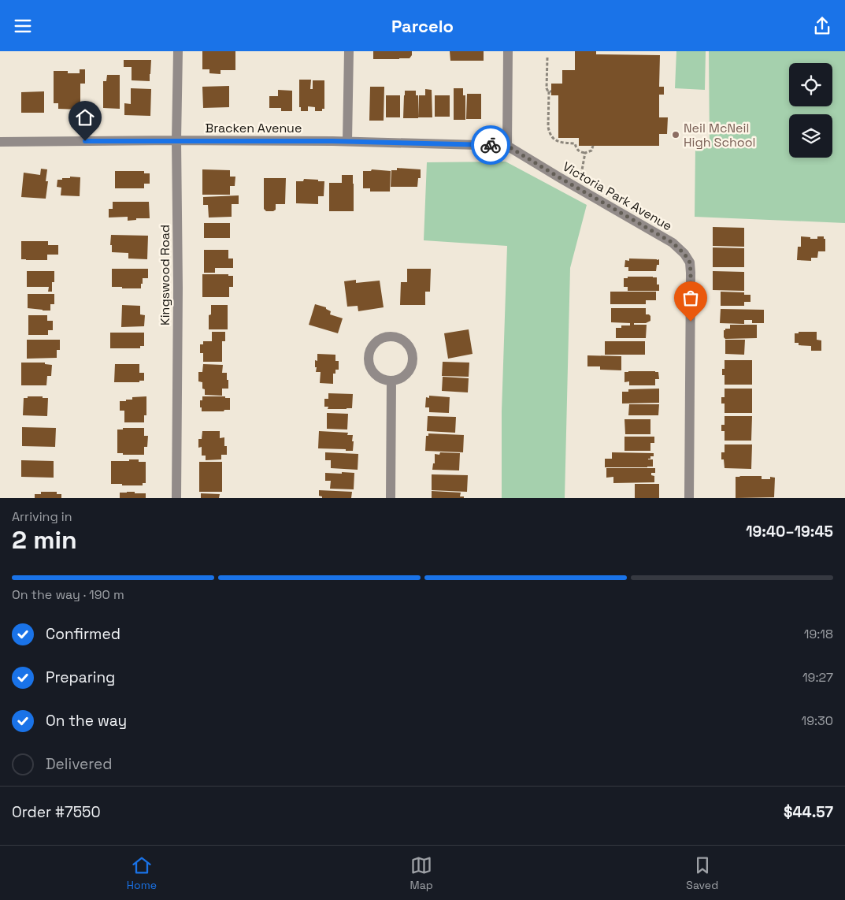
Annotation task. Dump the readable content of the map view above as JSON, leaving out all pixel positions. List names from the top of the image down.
{
  "streets": {
    "street": ["Bracken Avenue", "Victoria Park Avenue", "Kingswood Road"]
  },
  "crossings": [
    ["Bracken Avenue", "Victoria Park Avenue"],
    ["Bracken Avenue", "Kingswood Road"]
  ],
  "places": ["Neil McNeil High School"],
  "page": {
    "header": "Parcelo",
    "heading": ["2 min", "Arriving in", "19:40–19:45"],
    "panel": ["Order #7550", "$44.57"],
    "bar": "On the way · 190 m",
    "list": [
      ["Confirmed", "19:18"],
      ["Preparing", "19:27"],
      ["On the way", "19:30"],
      "Delivered"
    ],
    "tabs": ["Home", "Map", "Saved"]
  }
}
